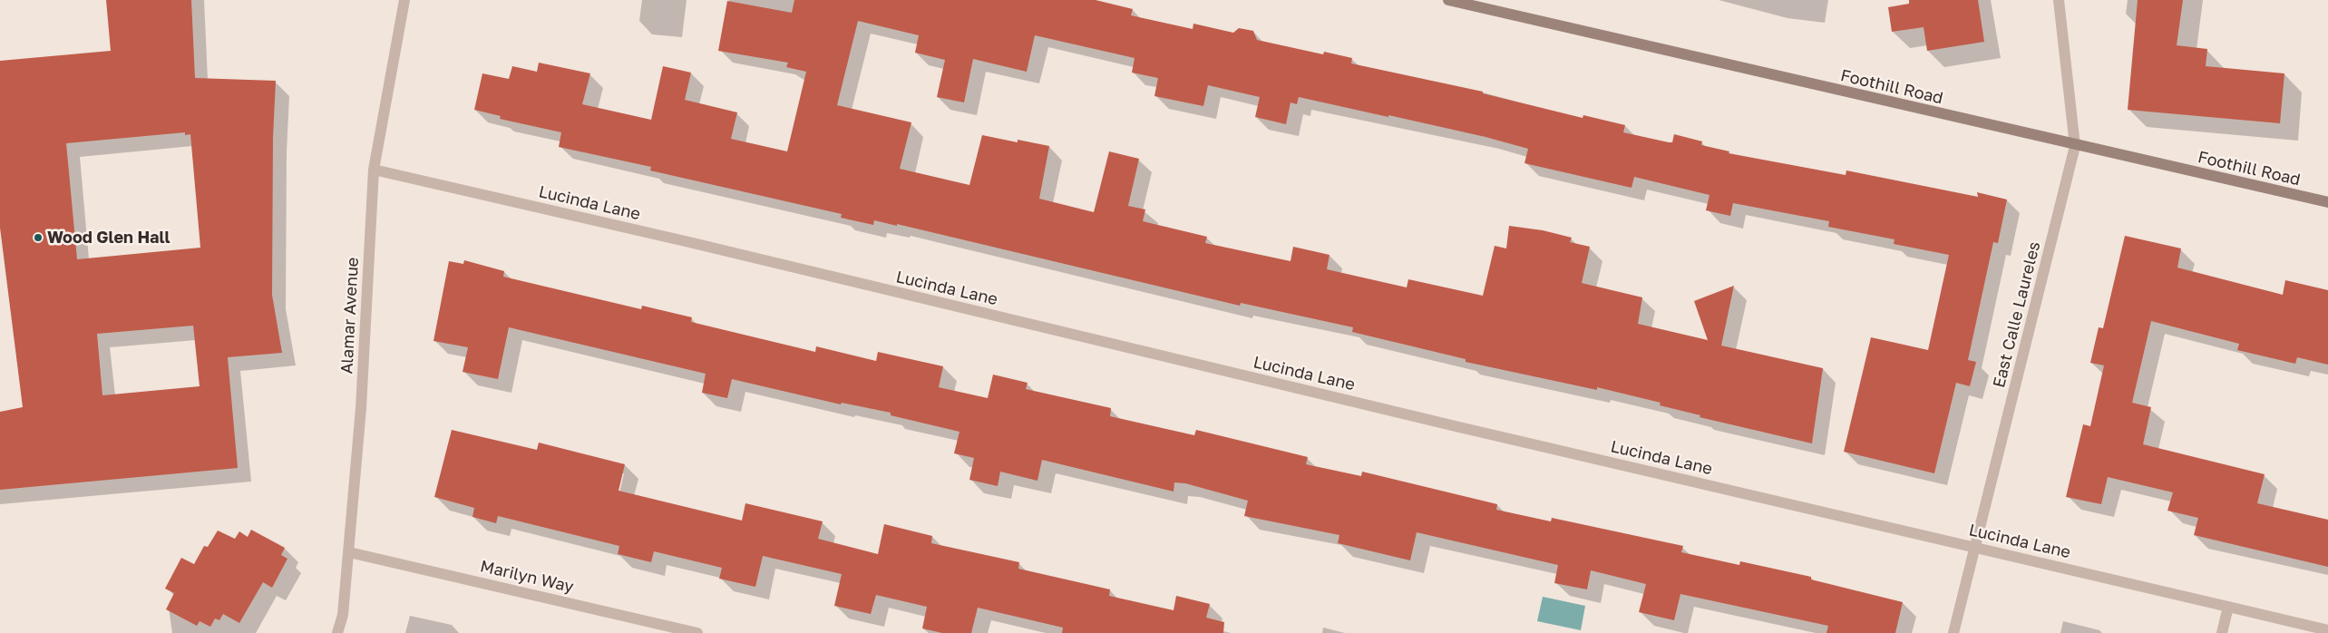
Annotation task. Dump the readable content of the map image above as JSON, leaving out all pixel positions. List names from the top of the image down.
{
  "streets": {
    "main road": ["Foothill Road"],
    "street": [
      "Lucinda Lane",
      "East Calle Laureles",
      "Alamar Avenue",
      "Marilyn Way"
    ]
  },
  "crossings": [
    ["Foothill Road", "East Calle Laureles"],
    ["Lucinda Lane", "East Calle Laureles"],
    ["Lucinda Lane", "Alamar Avenue"],
    ["Alamar Avenue", "Marilyn Way"]
  ],
  "places": ["Wood Glen Hall"]
}
